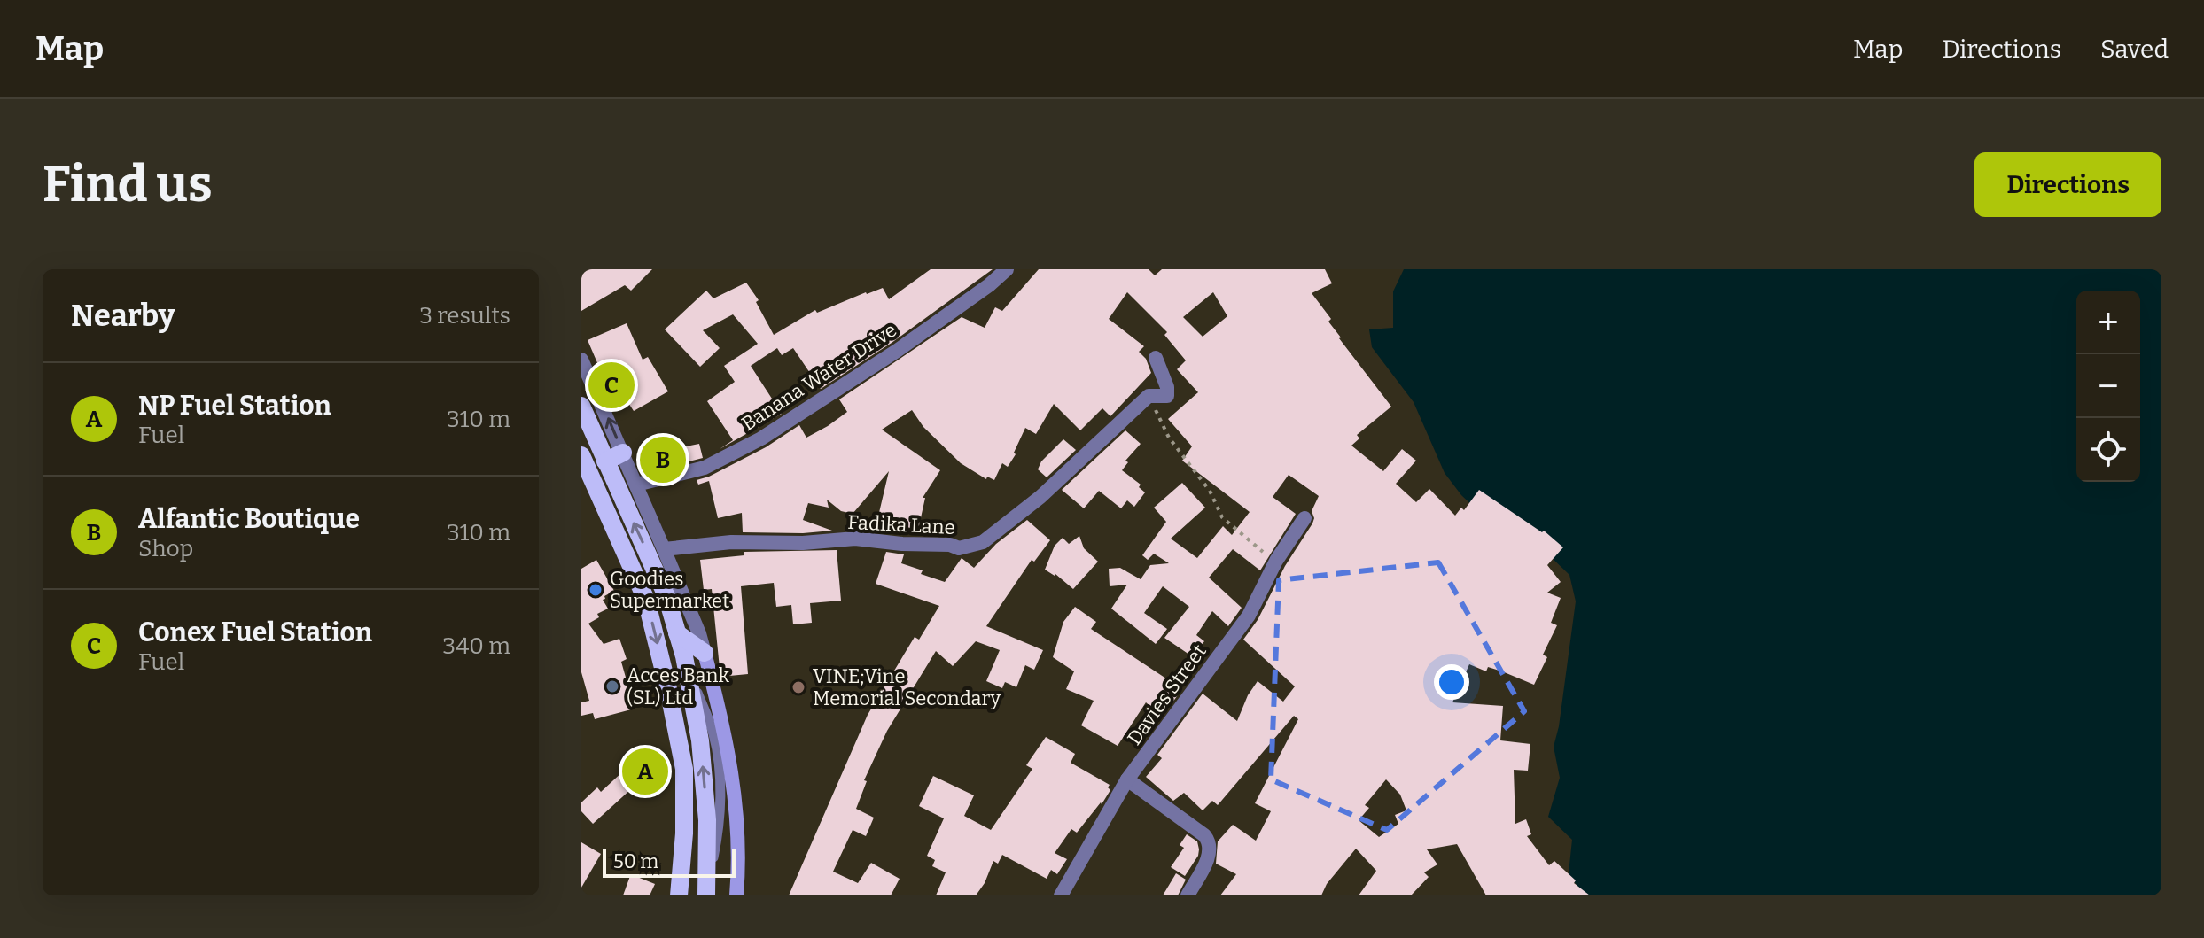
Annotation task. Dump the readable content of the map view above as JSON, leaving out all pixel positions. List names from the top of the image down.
{
  "streets": {
    "street": ["Banana Water Drive", "Fadika Lane", "Davies Street"]
  },
  "places": ["Goodies Supermarket", "Acces Bank (SL) Ltd", "VINE;Vine Memorial Secondary"],
  "scale_bar": "50 m",
  "page": {
    "header": "Map",
    "nav": ["Map", "Directions", "Saved"],
    "buttons": "Directions",
    "title": "Find us",
    "heading": ["Nearby", "3 results"],
    "map_buttons": ["+", "−"],
    "pins": ["C", "B", "A"],
    "list": [
      {
        "mark": "A",
        "name": "NP Fuel Station",
        "note": "Fuel",
        "value": "310 m"
      },
      {
        "mark": "B",
        "name": "Alfantic Boutique",
        "note": "Shop",
        "value": "310 m"
      },
      {
        "mark": "C",
        "name": "Conex Fuel Station",
        "note": "Fuel",
        "value": "340 m"
      }
    ],
    "scale": "50 m"
  }
}
